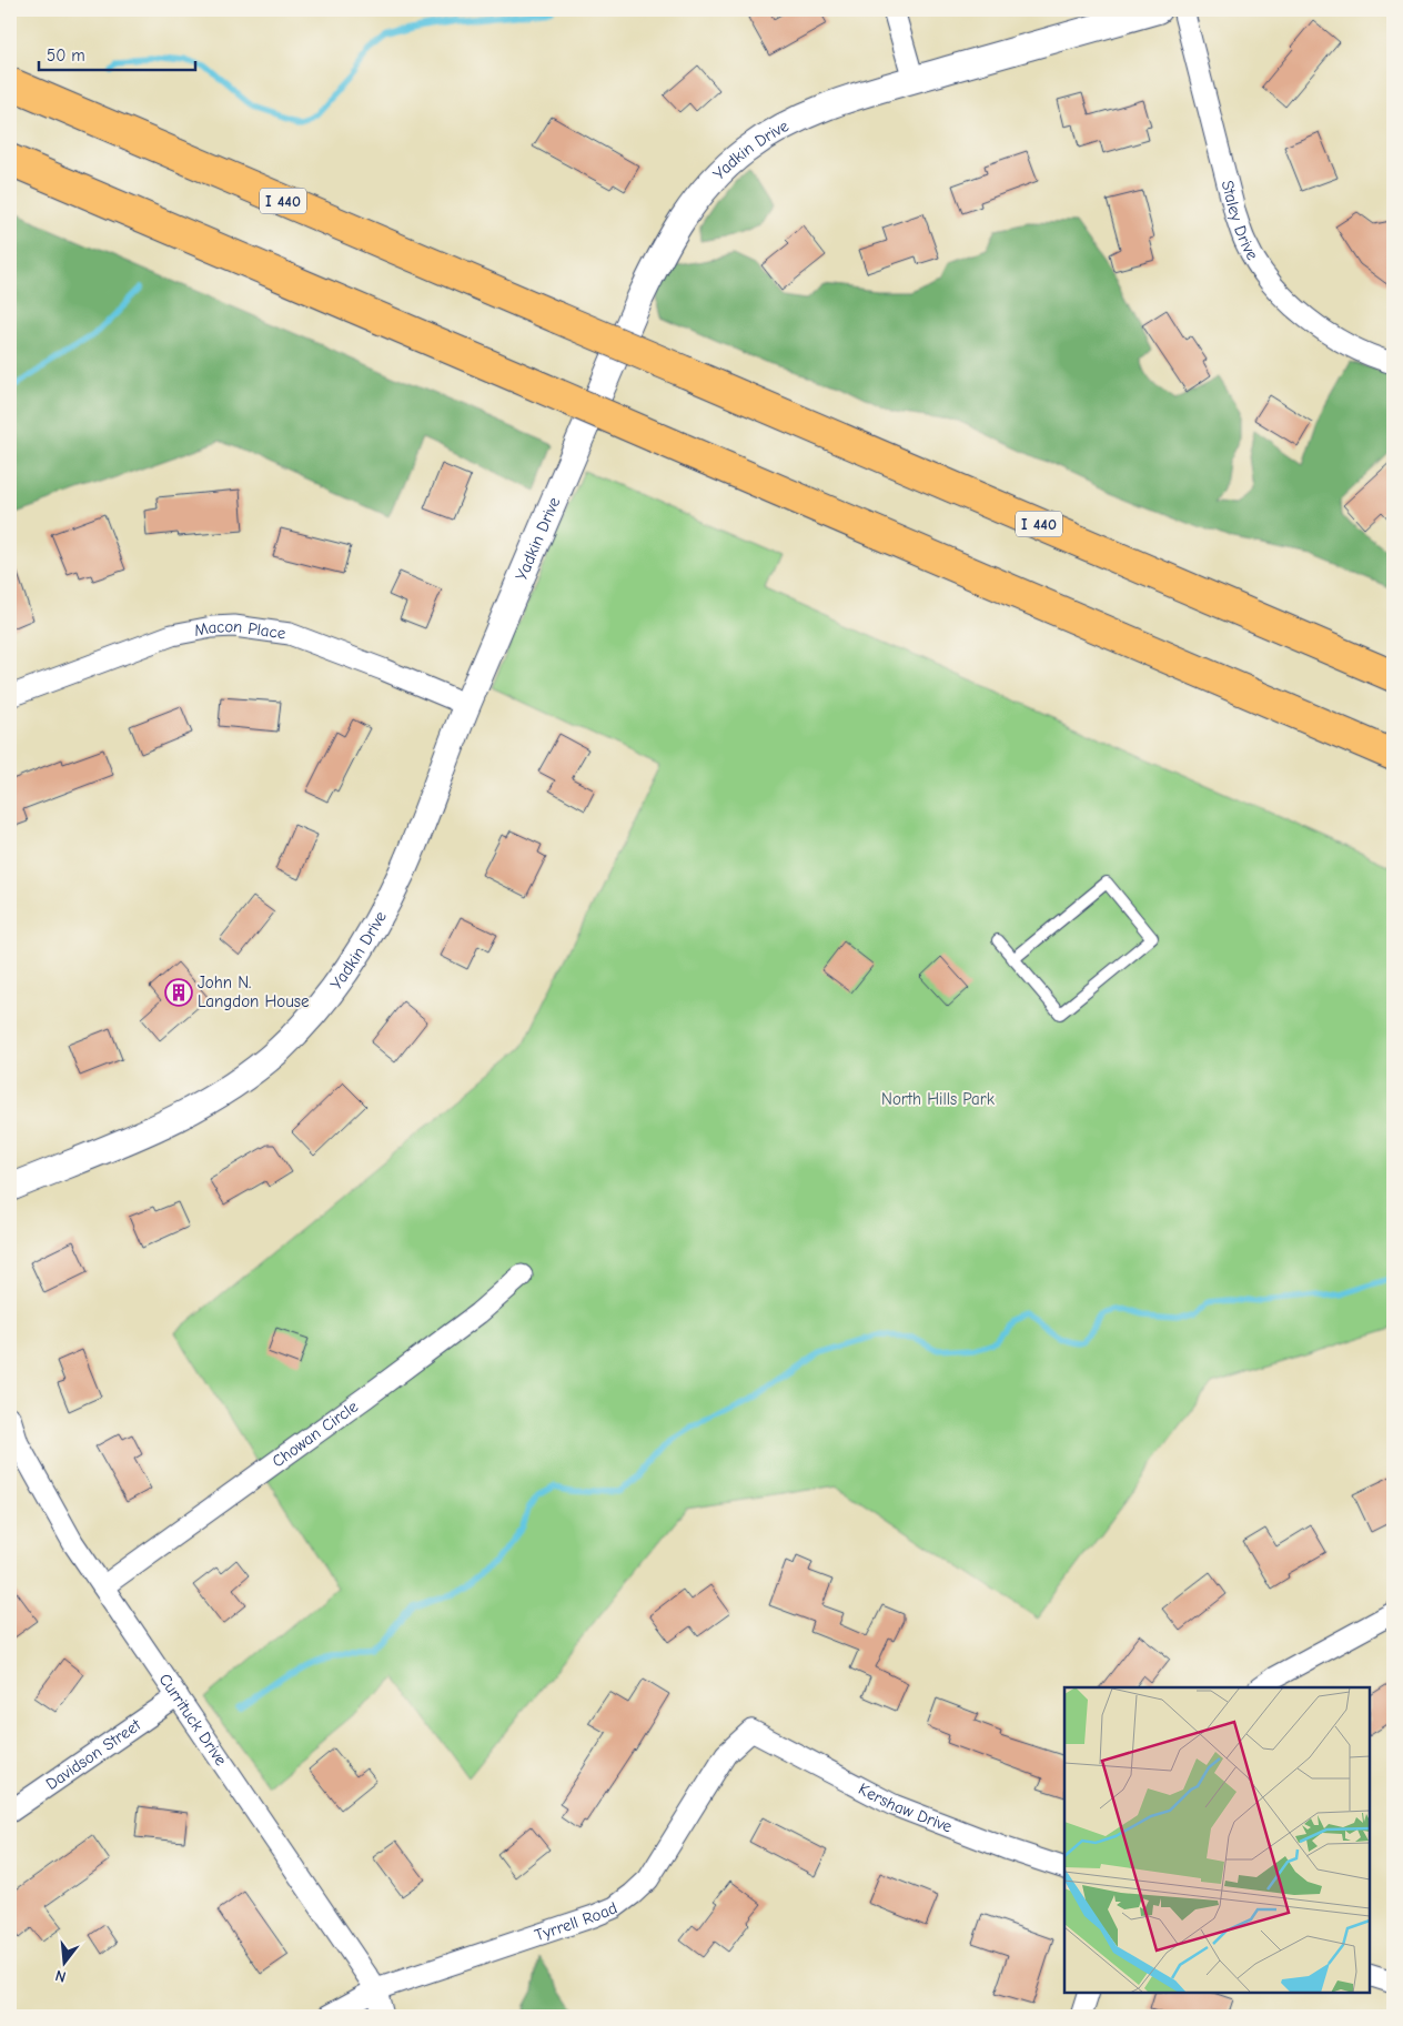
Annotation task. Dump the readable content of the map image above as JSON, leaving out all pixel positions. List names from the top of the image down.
{
  "streets": {
    "highway": ["I 440"],
    "street": [
      "Yadkin Drive",
      "Staley Drive",
      "Macon Place",
      "Chowan Circle",
      "Currituck Drive",
      "Davidson Street",
      "Kershaw Drive",
      "Tyrrell Road"
    ]
  },
  "crossings": [
    ["Yadkin Drive", "Macon Place"],
    ["Chowan Circle", "Currituck Drive"],
    ["Currituck Drive", "Davidson Street"],
    ["Currituck Drive", "Tyrrell Road"],
    ["Kershaw Drive", "Tyrrell Road"]
  ],
  "parks": ["North Hills Park"],
  "places": {
    "building": ["John N. Langdon House"]
  },
  "scale_bar": "50 m",
  "north": "bottom"
}
